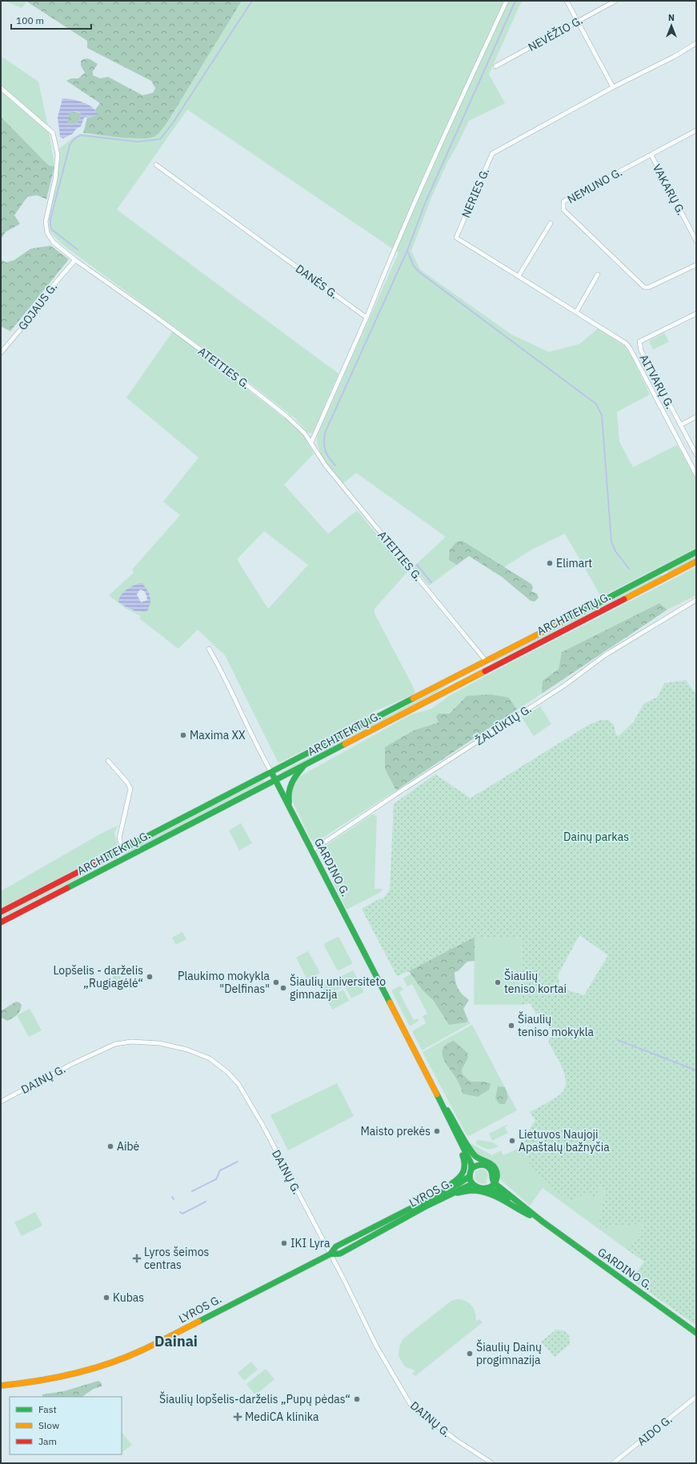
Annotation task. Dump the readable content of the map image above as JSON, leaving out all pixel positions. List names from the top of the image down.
{
  "streets": {
    "main road": ["ARCHITEKTŲ G.", "GARDINO G.", "LYROS G."],
    "street": [
      "NEVĖŽIO G.",
      "NEMUNO G.",
      "VAKARŲ G.",
      "NERIES G.",
      "DANĖS G.",
      "GOJAUS G.",
      "ATEITIES G.",
      "AITVARŲ G.",
      "ŽALIŪKIŲ G.",
      "DAINŲ G.",
      "AIDO G."
    ]
  },
  "crossings": [
    ["NEMUNO G.", "VAKARŲ G."],
    ["GOJAUS G.", "ATEITIES G."],
    ["ATEITIES G.", "ARCHITEKTŲ G."],
    ["ARCHITEKTŲ G.", "GARDINO G."],
    ["ŽALIŪKIŲ G.", "GARDINO G."],
    ["GARDINO G.", "LYROS G."],
    ["DAINŲ G.", "LYROS G."]
  ],
  "districts": ["Dainai"],
  "parks": ["Dainų parkas"],
  "places": {
    "other": [
      "Elimart",
      "Maxima XX",
      "Lopšelis - darželis „Rugiagėlė“",
      "Plaukimo mokykla \"Delfinas\"",
      "Šiaulių teniso kortai",
      "Šiaulių universiteto gimnazija",
      "Šiaulių teniso mokykla",
      "Maisto prekės",
      "Lietuvos Naujoji Apaštalų bažnyčia",
      "Aibė",
      "IKI Lyra",
      "Kubas",
      "Šiaulių Dainų progimnazija",
      "Šiaulių lopšelis-darželis „Pupų pėdas“"
    ],
    "health": ["Lyros šeimos centras", "MediCA klinika"]
  },
  "legend": ["Fast", "Slow", "Jam"],
  "scale_bar": "100 m",
  "north": "top"
}
